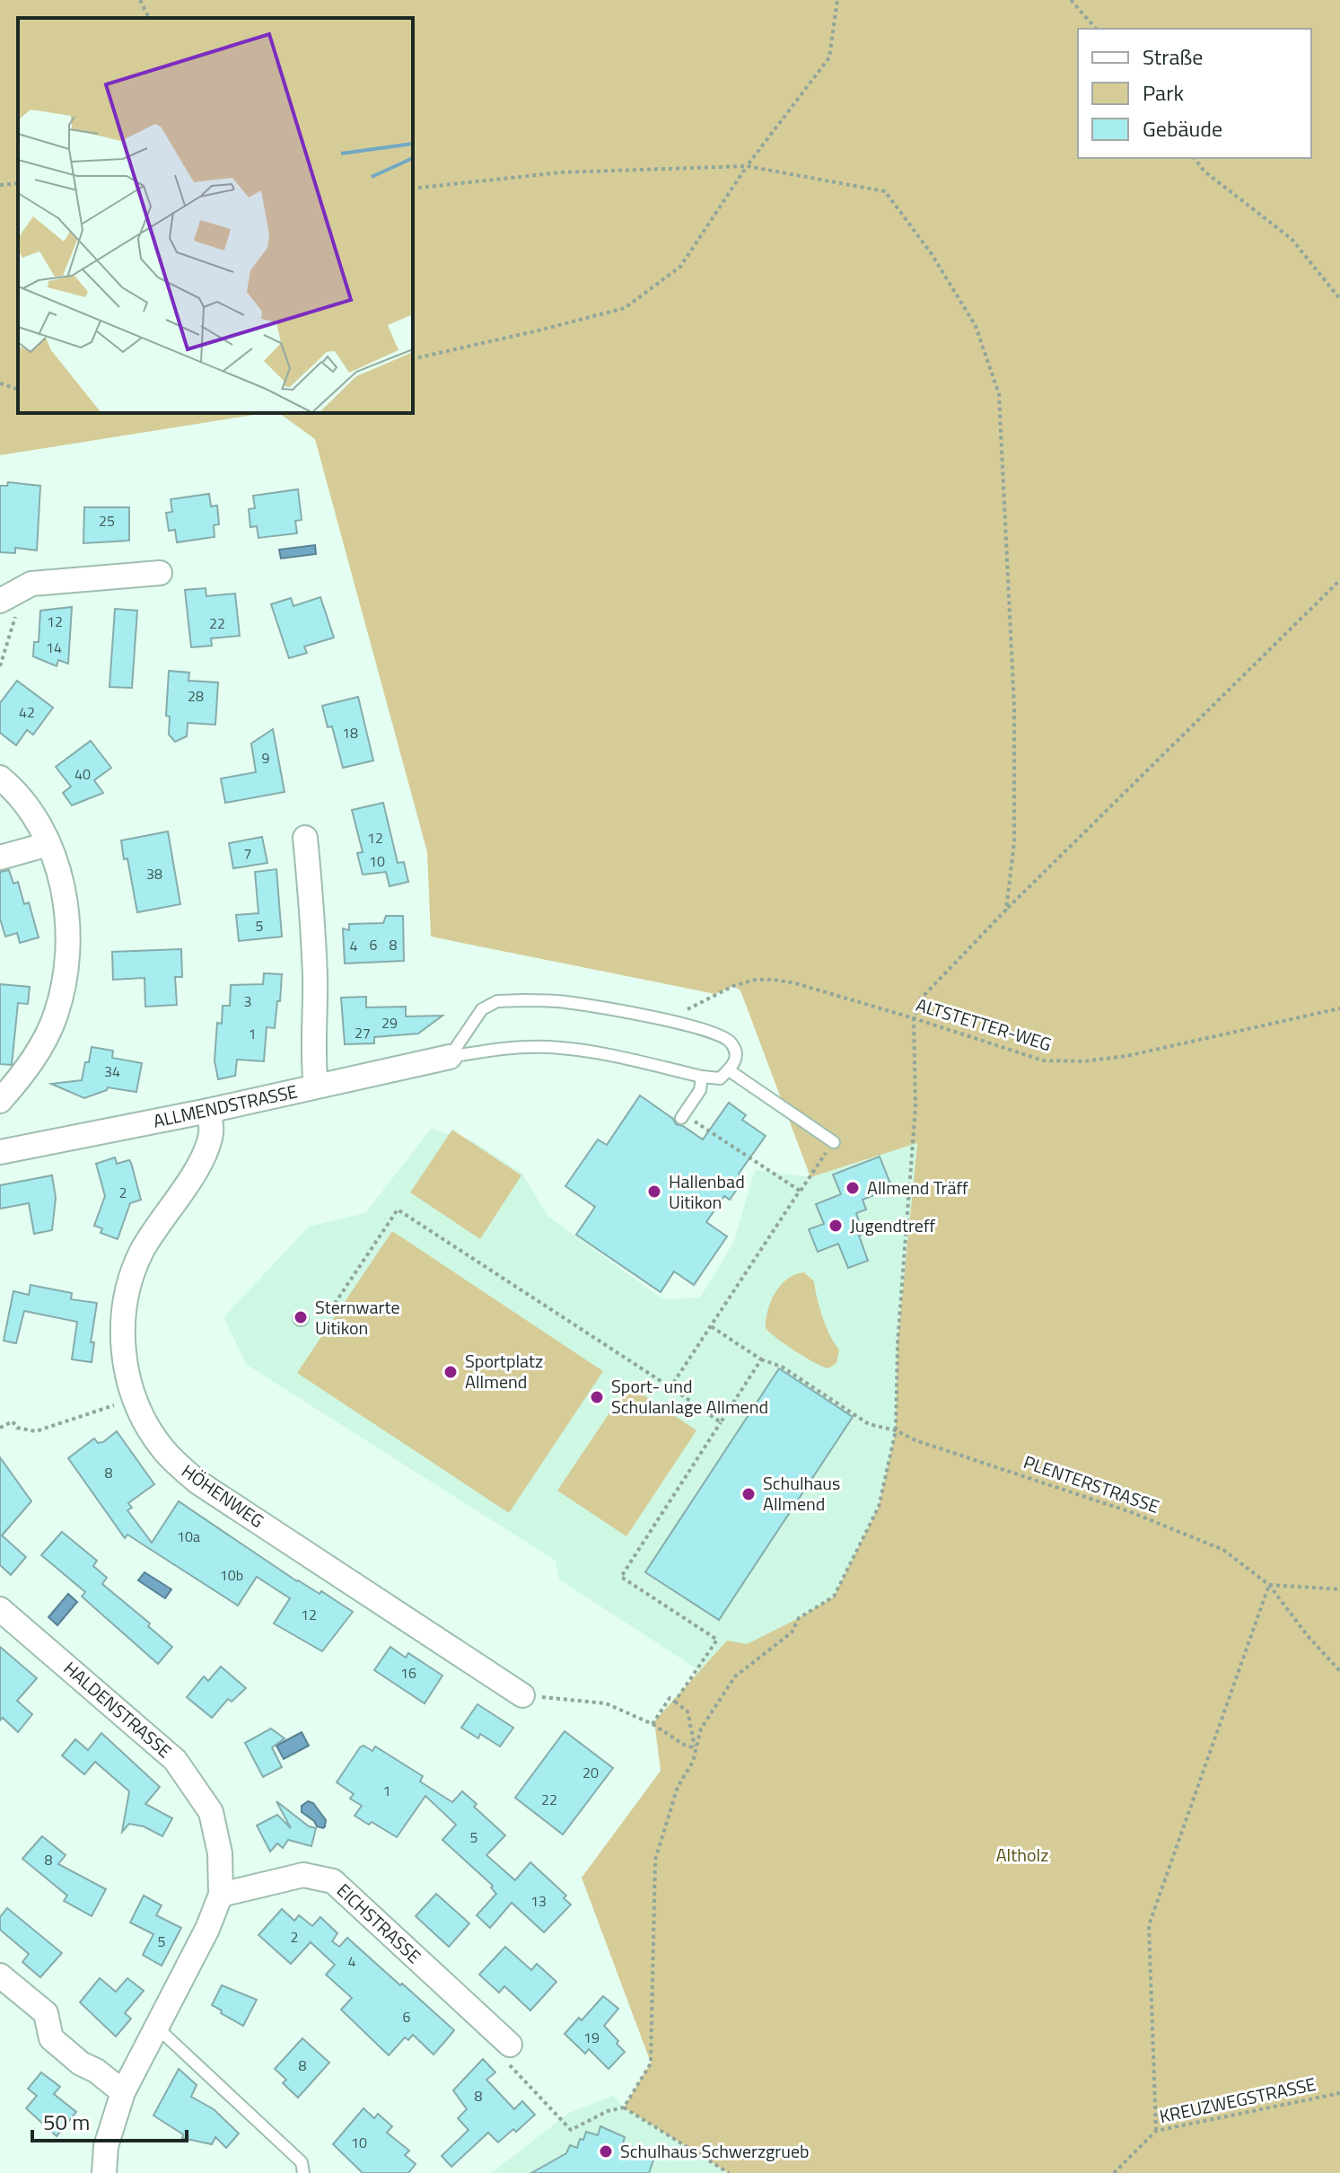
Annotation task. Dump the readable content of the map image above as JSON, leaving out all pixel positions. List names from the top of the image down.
{
  "streets": {
    "street": [
      "ALLMENDSTRASSE",
      "HÖHENWEG",
      "HALDENSTRASSE",
      "EICHSTRASSE"
    ],
    "path": ["ALTSTETTER-WEG", "PLENTERSTRASSE", "KREUZWEGSTRASSE"]
  },
  "crossings": [
    ["ALLMENDSTRASSE", "HÖHENWEG"],
    ["HALDENSTRASSE", "EICHSTRASSE"]
  ],
  "parks": ["Altholz"],
  "places": [
    "Allmend Träff",
    "Hallenbad Uitikon",
    "Jugendtreff",
    "Sternwarte Uitikon",
    "Sportplatz Allmend",
    "Sport- und Schulanlage Allmend",
    "Schulhaus Allmend",
    "Schulhaus Schwerzgrueb"
  ],
  "house_numbers": [
    "25",
    "12",
    "22",
    "14",
    "28",
    "42",
    "18",
    "9",
    "40",
    "12",
    "7",
    "10",
    "38",
    "5",
    "6",
    "8",
    "4",
    "3",
    "29",
    "27",
    "1",
    "34",
    "2",
    "8",
    "10a",
    "10b",
    "12",
    "16",
    "20",
    "1",
    "22",
    "5",
    "8",
    "13",
    "2",
    "5",
    "4",
    "6",
    "19",
    "8",
    "8",
    "10"
  ],
  "legend": ["Straße", "Park", "Gebäude"],
  "scale_bar": "50 m"
}
